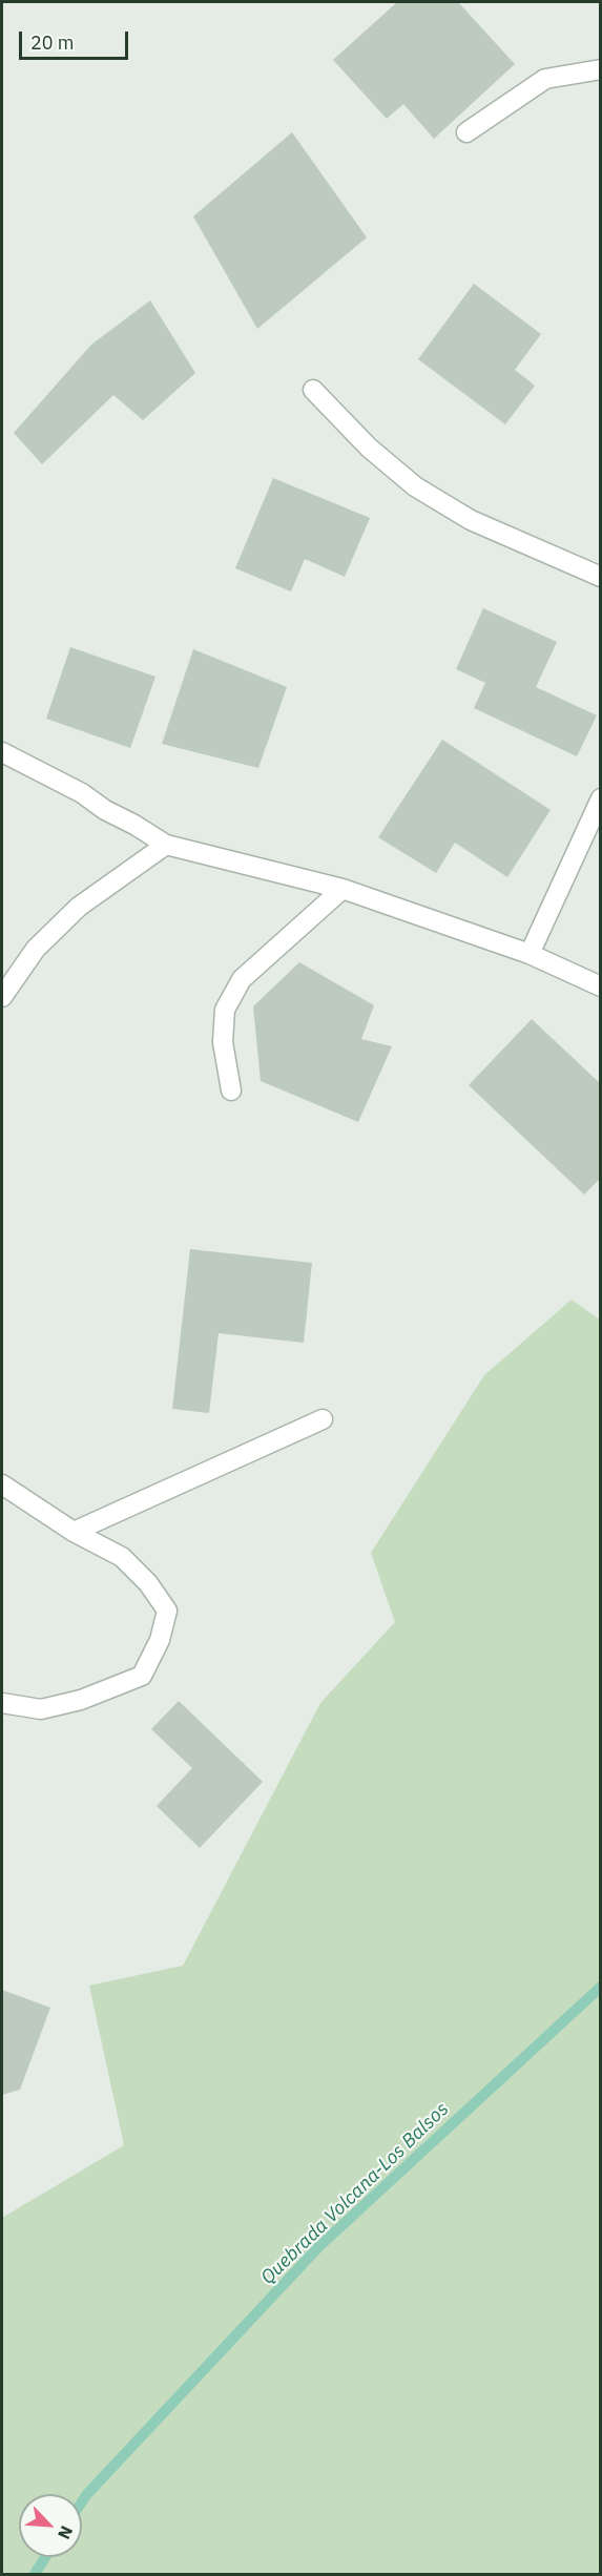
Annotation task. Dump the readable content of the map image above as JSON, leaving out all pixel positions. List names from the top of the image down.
{
  "water": ["Quebrada Volcana-Los Balsos"],
  "scale_bar": "20 m",
  "north": "bottom right"
}
